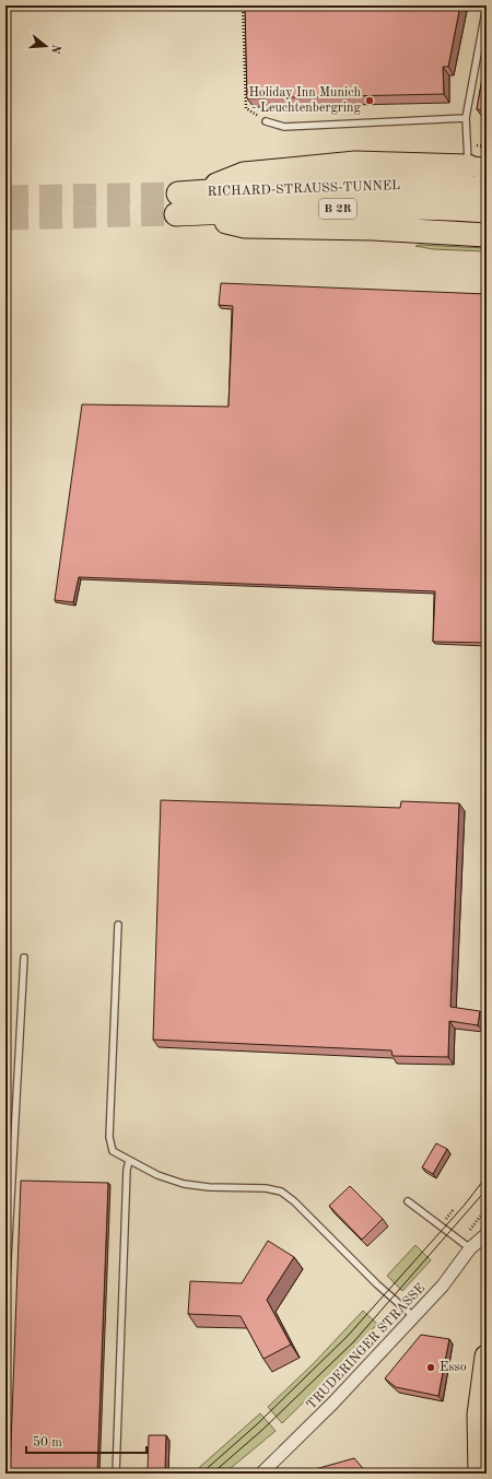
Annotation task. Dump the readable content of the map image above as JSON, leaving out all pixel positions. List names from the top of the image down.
{
  "streets": {
    "highway": ["RICHARD-STRAUSS-TUNNEL", "B 2R"],
    "street": ["TRUDERINGER STRASSE"]
  },
  "places": ["Holiday Inn Munich - Leuchtenbergring", "Esso"],
  "scale_bar": "50 m",
  "north": "right"
}
